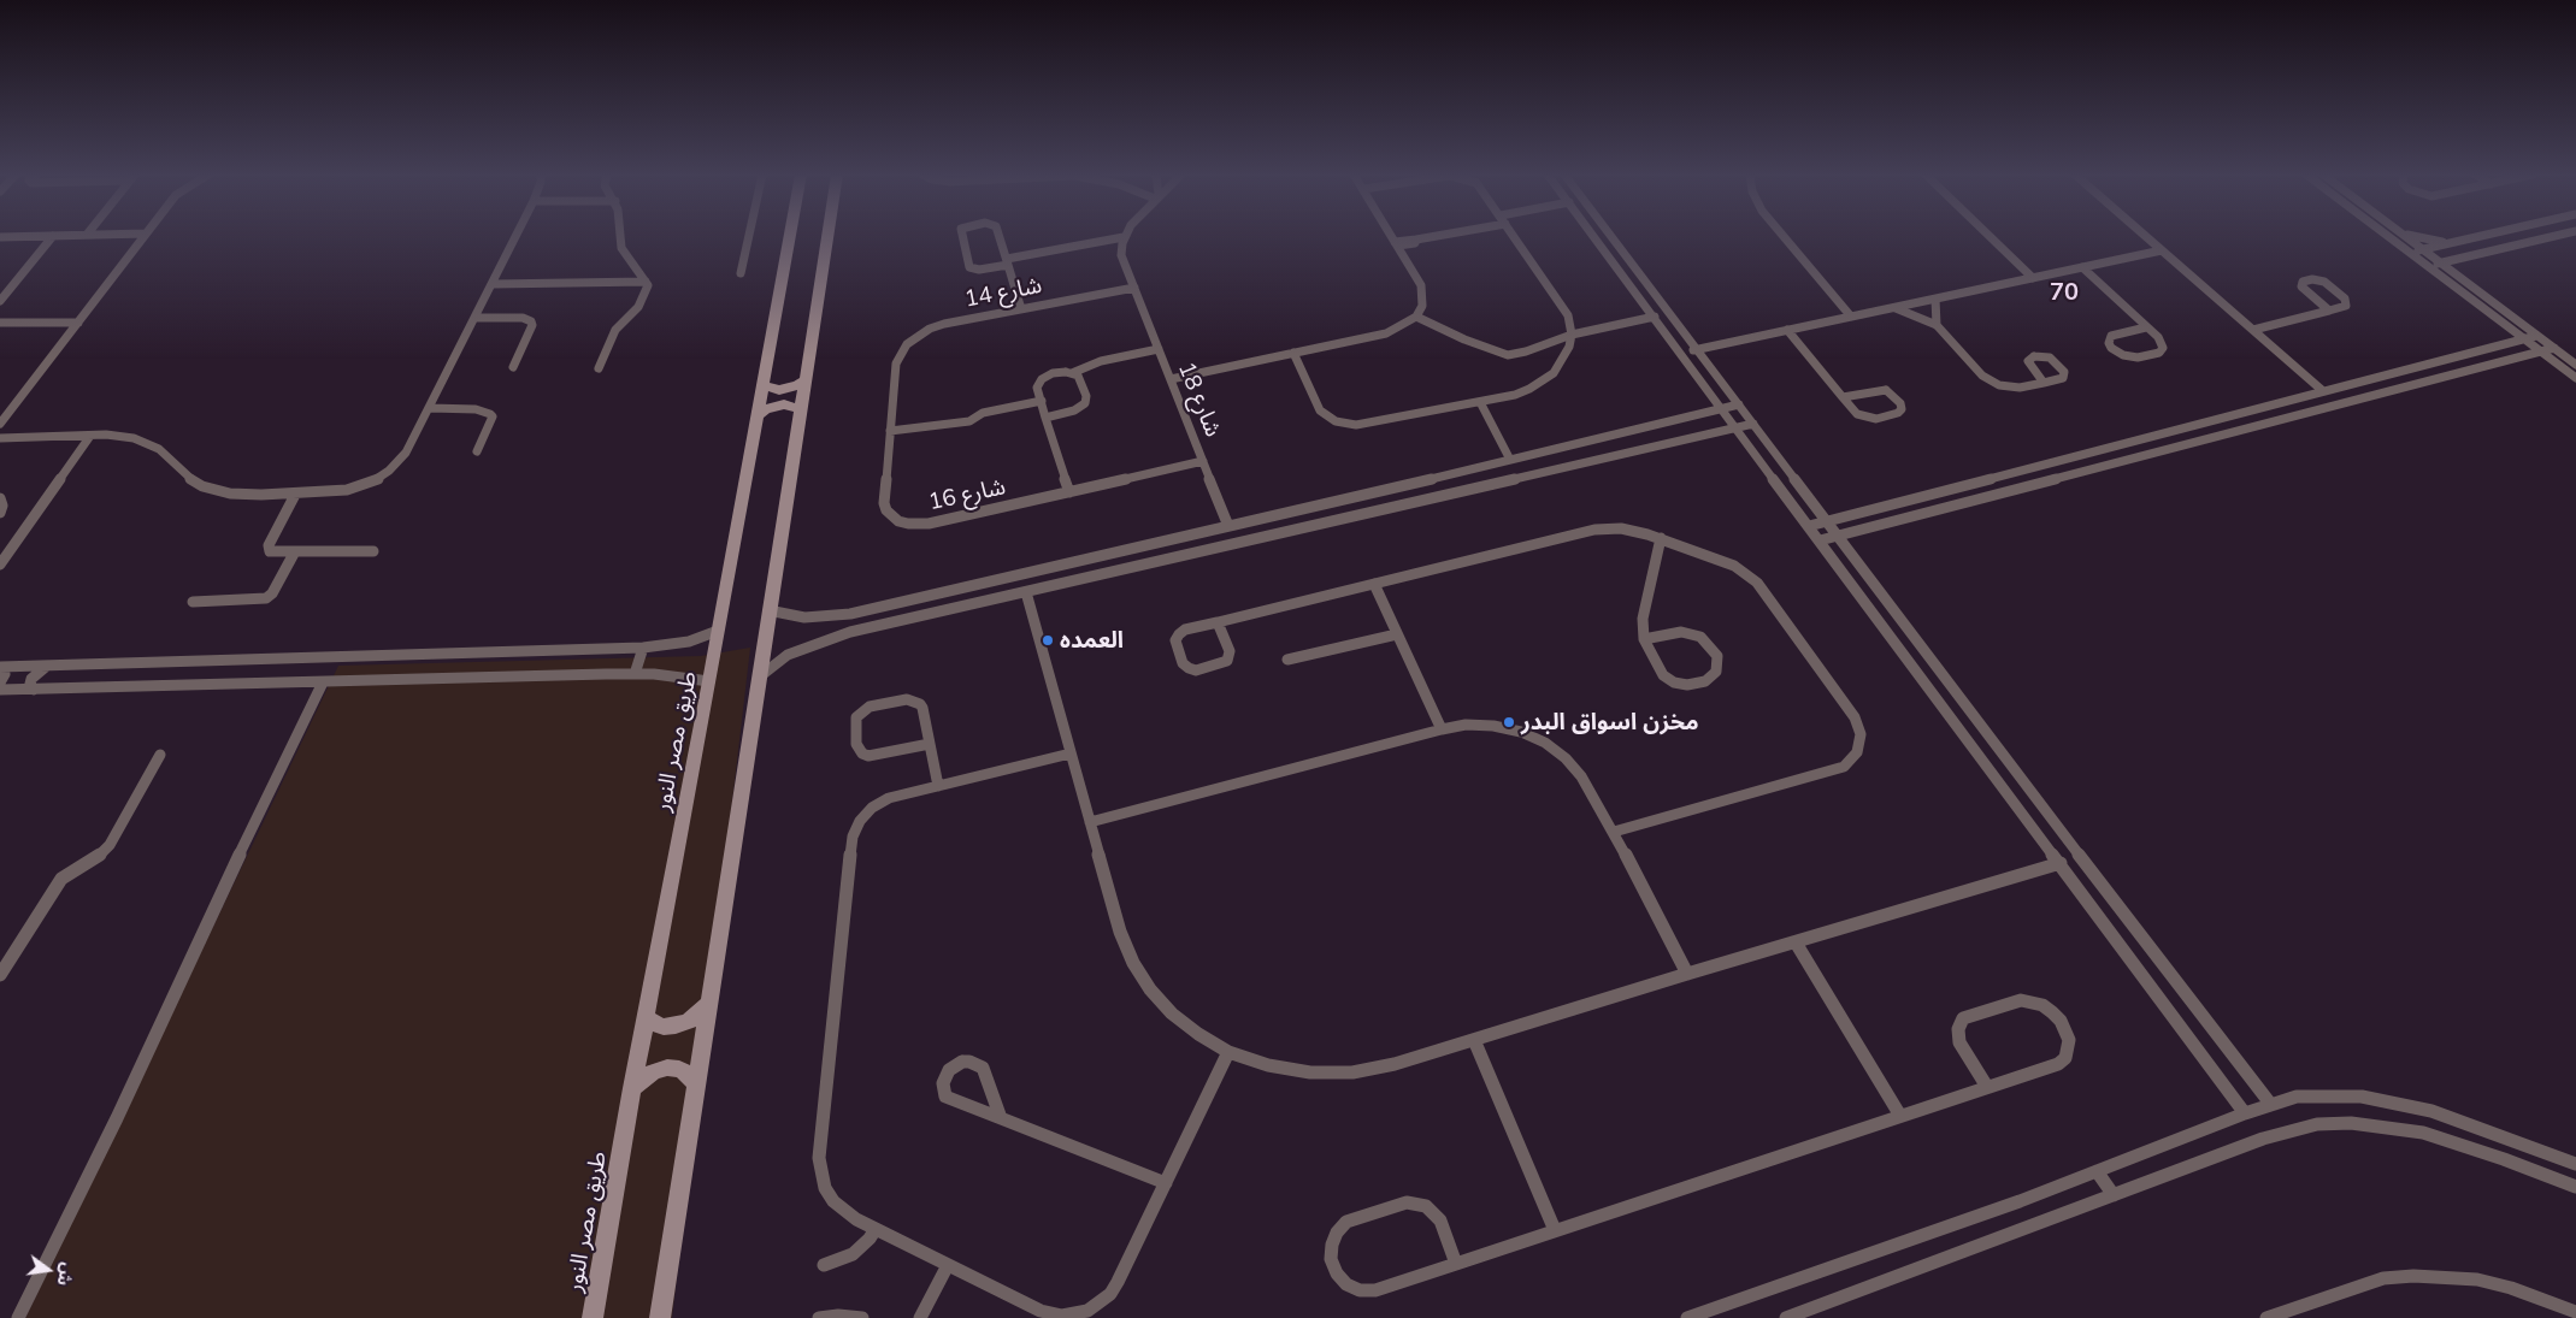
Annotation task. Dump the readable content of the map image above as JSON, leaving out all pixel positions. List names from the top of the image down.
{
  "streets": {
    "street": [
      "شارع 14",
      "شارع 18",
      "شارع 16",
      "طريق مصر النور"
    ]
  },
  "crossings": [
    ["شارع 14", "شارع 18"],
    ["شارع 14", "شارع 16"],
    ["شارع 18", "شارع 16"]
  ],
  "districts": ["70"],
  "places": ["العمده", "مخزن اسواق البدر"],
  "north": "right"
}
